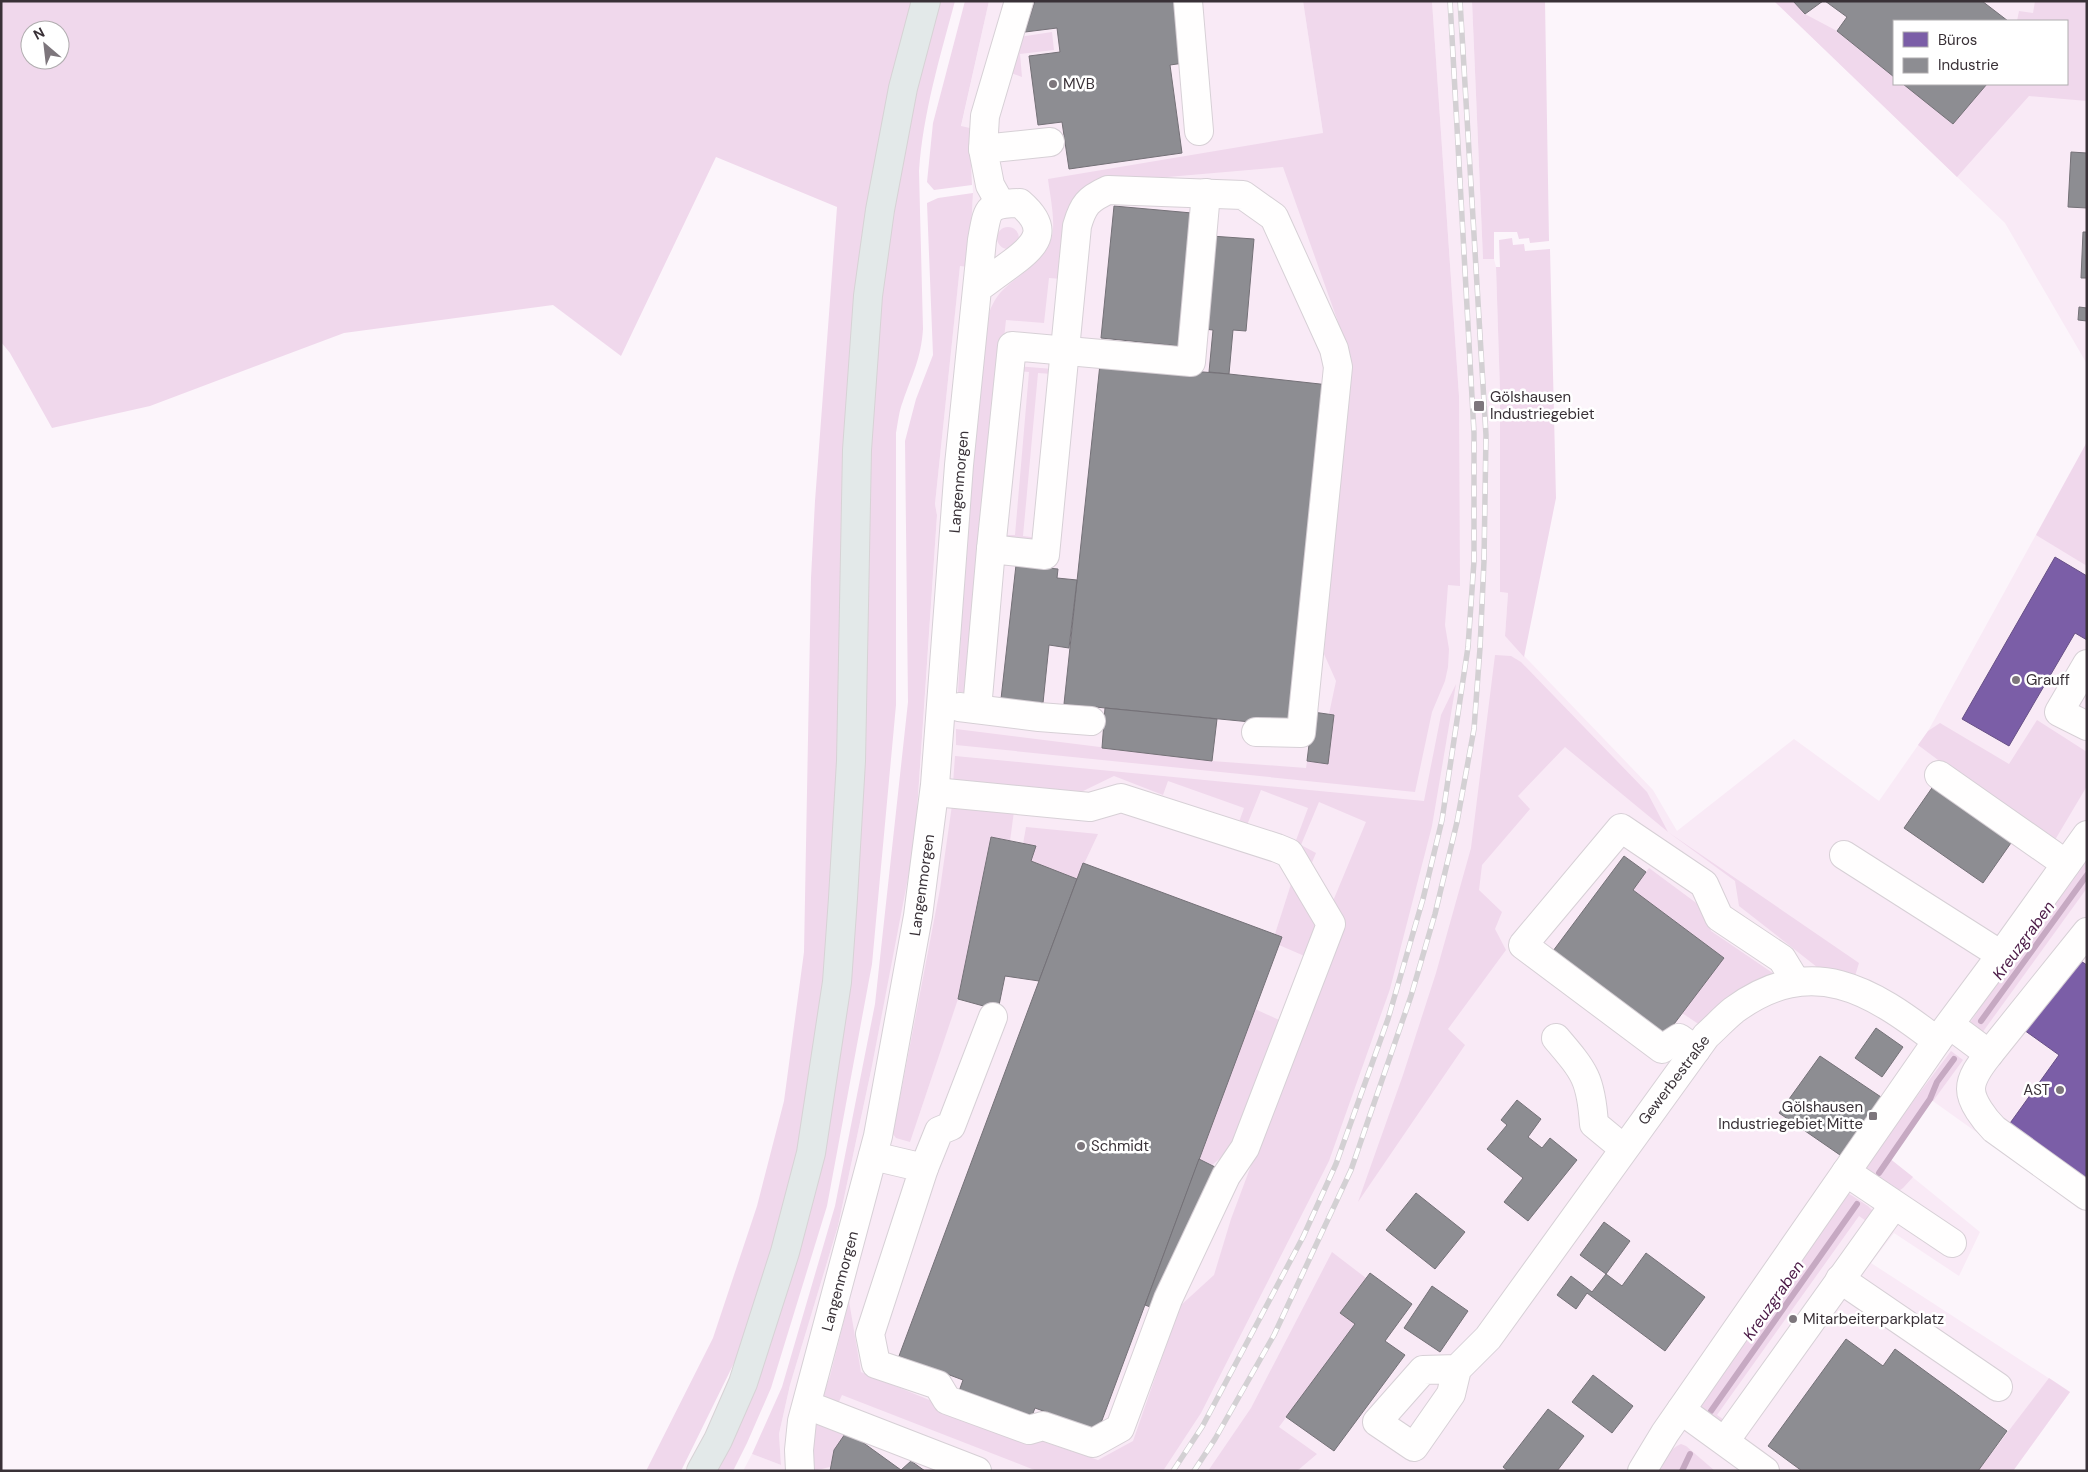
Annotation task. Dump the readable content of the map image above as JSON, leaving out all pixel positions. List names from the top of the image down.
{
  "streets": {
    "street": ["Langenmorgen", "Gewerbestraße"]
  },
  "water": ["Kreuzgraben"],
  "places": {
    "other": [
      "MVB",
      "Grauff",
      "AST",
      "Schmidt",
      "Mitarbeiterparkplatz"
    ],
    "transit": ["Gölshausen Industriegebiet", "Gölshausen Industriegebiet Mitte"]
  },
  "legend": ["Büros", "Industrie"],
  "north": "top left"
}
